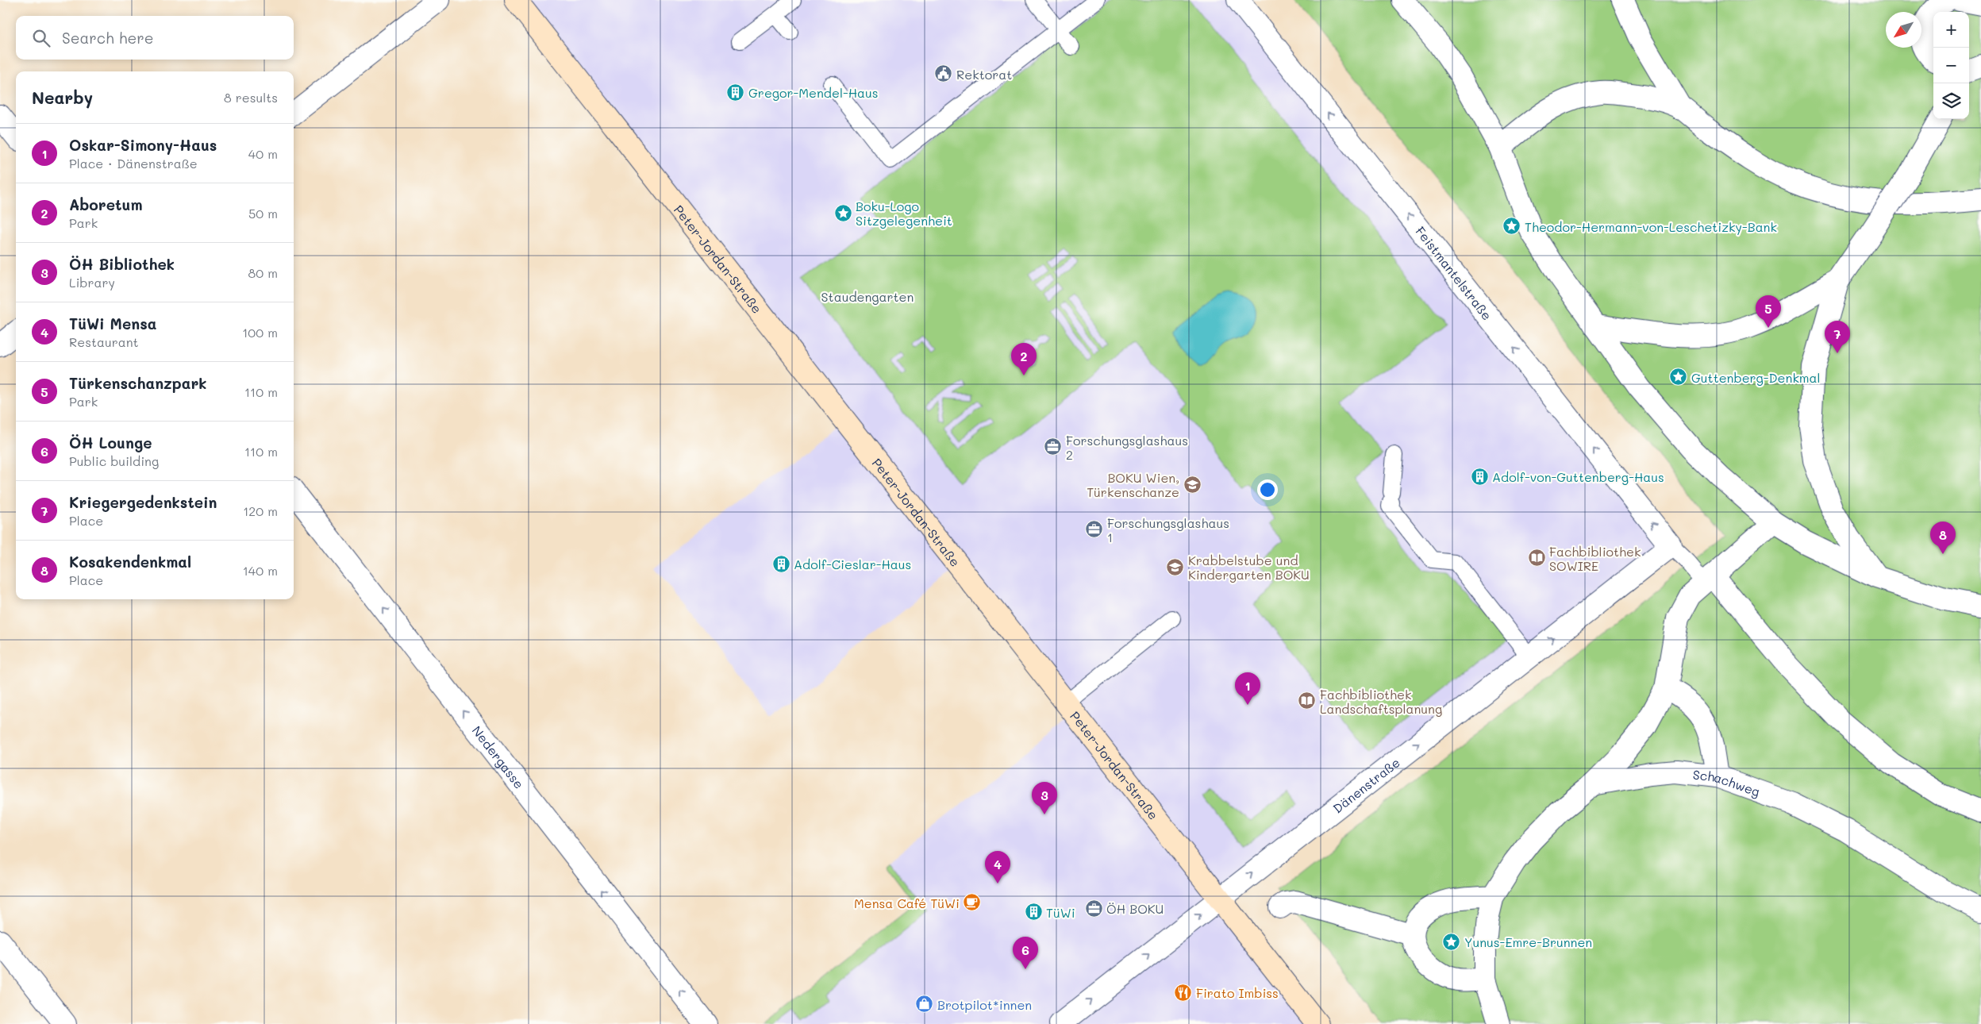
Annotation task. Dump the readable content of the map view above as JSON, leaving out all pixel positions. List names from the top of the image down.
{
  "streets": {
    "main road": ["Peter-Jordan-Straße"],
    "street": [
      "Feistmantelstraße",
      "Nedergasse",
      "Schachweg",
      "Dänenstraße"
    ]
  },
  "crossings": [
    ["Peter-Jordan-Straße", "Dänenstraße"],
    ["Feistmantelstraße", "Dänenstraße"]
  ],
  "one_way": ["Nedergasse", "Dänenstraße"],
  "parks": ["Staudengarten"],
  "places": {
    "public building": ["Rektorat"],
    "building": [
      "Gregor-Mendel-Haus",
      "Adolf-von-Guttenberg-Haus",
      "Adolf-Cieslar-Haus",
      "TüWi"
    ],
    "place": [
      "Boku-Logo Sitzgelegenheit",
      "Theodor-Hermann-von-Leschetizky-Bank",
      "Guttenberg-Denkmal",
      "Yunus-Emre-Brunnen"
    ],
    "office": ["Forschungsglashaus 2", "Forschungsglashaus 1", "ÖH BOKU"],
    "school or university": ["BOKU Wien, Türkenschanze", "Krabbelstube und Kindergarten BOKU"],
    "library": ["Fachbibliothek SOWIRE", "Fachbibliothek Landschaftsplanung"],
    "cafe": ["Mensa Café TüWi"],
    "restaurant": ["Firato Imbiss"],
    "shop": ["Brotpilot*innen"]
  },
  "north": "bottom left",
  "page": {
    "map_buttons": ["+", "−"],
    "search": "Search here",
    "heading": ["Nearby", "8 results"],
    "list": [
      {
        "mark": "1",
        "name": "Oskar-Simony-Haus",
        "note": "Place · Dänenstraße",
        "value": "40 m"
      },
      {
        "mark": "2",
        "name": "Aboretum",
        "note": "Park",
        "value": "50 m"
      },
      {
        "mark": "3",
        "name": "ÖH Bibliothek",
        "note": "Library",
        "value": "80 m"
      },
      {
        "mark": "4",
        "name": "TüWi Mensa",
        "note": "Restaurant",
        "value": "100 m"
      },
      {
        "mark": "5",
        "name": "Türkenschanzpark",
        "note": "Park",
        "value": "110 m"
      },
      {
        "mark": "6",
        "name": "ÖH Lounge",
        "note": "Public building",
        "value": "110 m"
      },
      {
        "mark": "7",
        "name": "Kriegergedenkstein",
        "note": "Place",
        "value": "120 m"
      },
      {
        "mark": "8",
        "name": "Kosakendenkmal",
        "note": "Place",
        "value": "140 m"
      }
    ],
    "pins": [
      "5",
      "7",
      "2",
      "8",
      "1",
      "3",
      "4",
      "6"
    ]
  }
}
